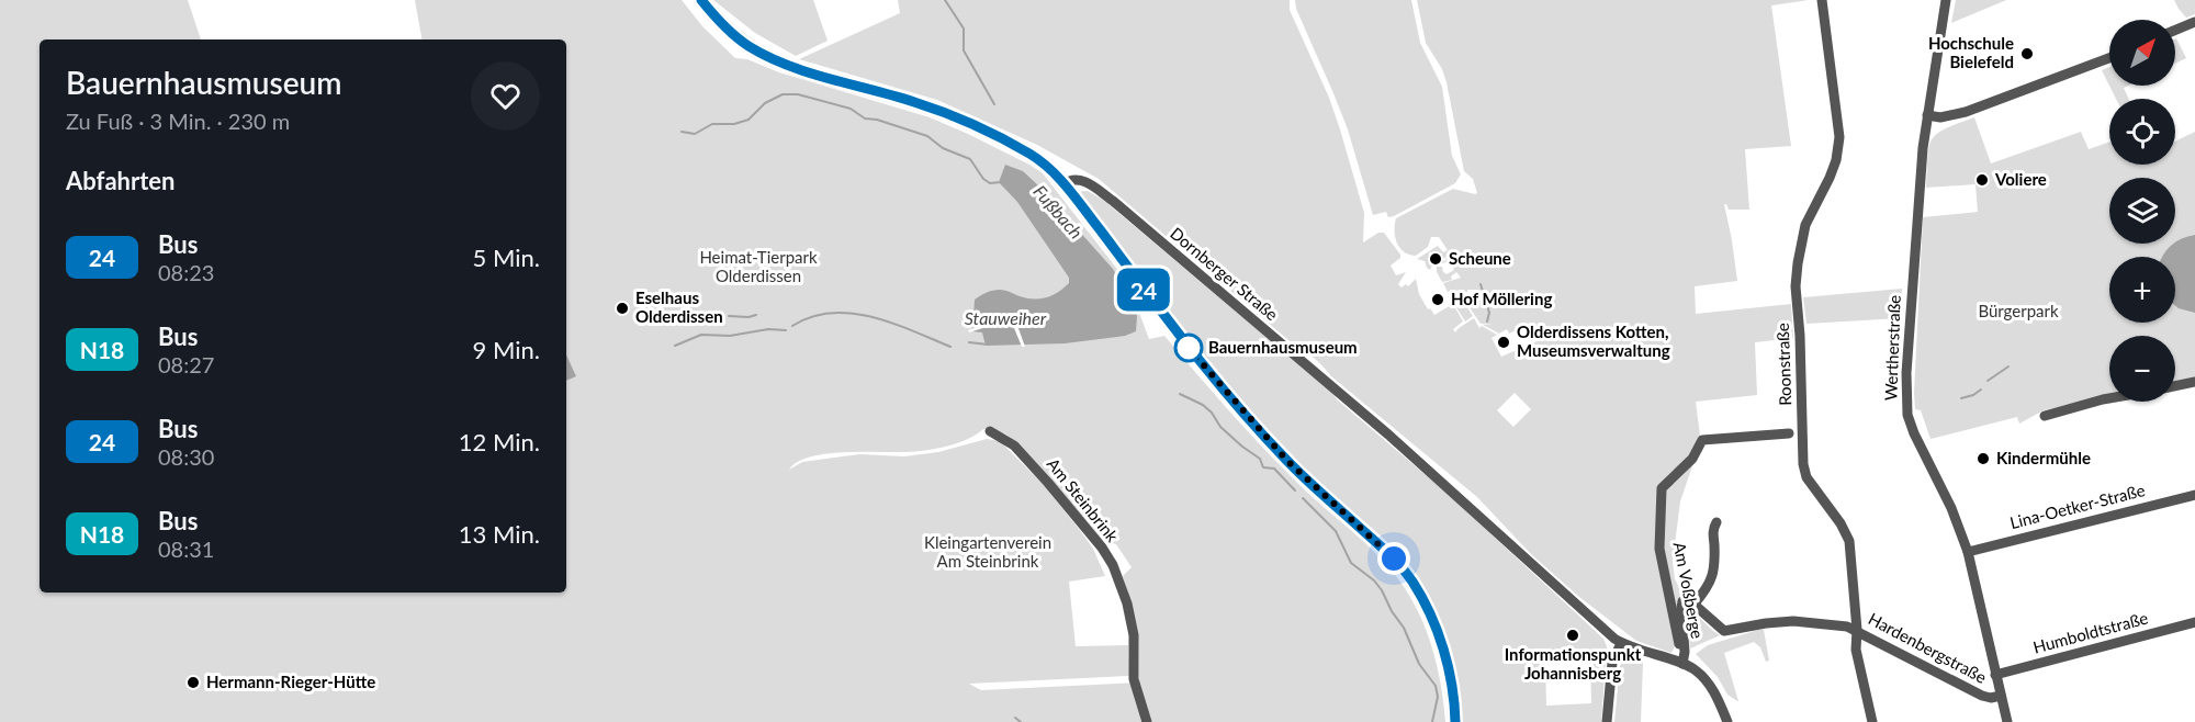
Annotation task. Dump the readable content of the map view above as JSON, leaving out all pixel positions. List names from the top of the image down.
{
  "streets": {
    "street": [
      "Dornberger Straße",
      "Wertherstraße",
      "Roonstraße",
      "Am Steinbrink",
      "Lina-Oetker-Straße",
      "Am Voßberge",
      "Humboldtstraße",
      "Hardenbergstraße"
    ]
  },
  "crossings": [
    ["Wertherstraße", "Lina-Oetker-Straße"],
    ["Wertherstraße", "Humboldtstraße"],
    ["Wertherstraße", "Hardenbergstraße"],
    ["Roonstraße", "Hardenbergstraße"]
  ],
  "water": ["Fußbach", "Stauweiher"],
  "parks": ["Heimat-Tierpark Olderdissen", "Bürgerpark", "Kleingartenverein Am Steinbrink"],
  "places": [
    "Hochschule Bielefeld",
    "Voliere",
    "Scheune",
    "Hof Möllering",
    "Eselhaus Olderdissen",
    "Olderdissens Kotten, Museumsverwaltung",
    "Bauernhausmuseum",
    "Kindermühle",
    "Informationspunkt Johannisberg",
    "Hermann-Rieger-Hütte"
  ],
  "lines": ["bus line 24"],
  "north": "top right",
  "page": {
    "on_map": "24",
    "map_buttons": ["+", "−"],
    "heading": [
      ["Bauernhausmuseum", "Zu Fuß · 3 Min. · 230 m"],
      "Abfahrten"
    ],
    "list": [
      {
        "mark": "24",
        "name": "Bus",
        "note": "08:23",
        "value": "5 Min."
      },
      {
        "mark": "N18",
        "name": "Bus",
        "note": "08:27",
        "value": "9 Min."
      },
      {
        "mark": "24",
        "name": "Bus",
        "note": "08:30",
        "value": "12 Min."
      },
      {
        "mark": "N18",
        "name": "Bus",
        "note": "08:31",
        "value": "13 Min."
      }
    ]
  }
}
